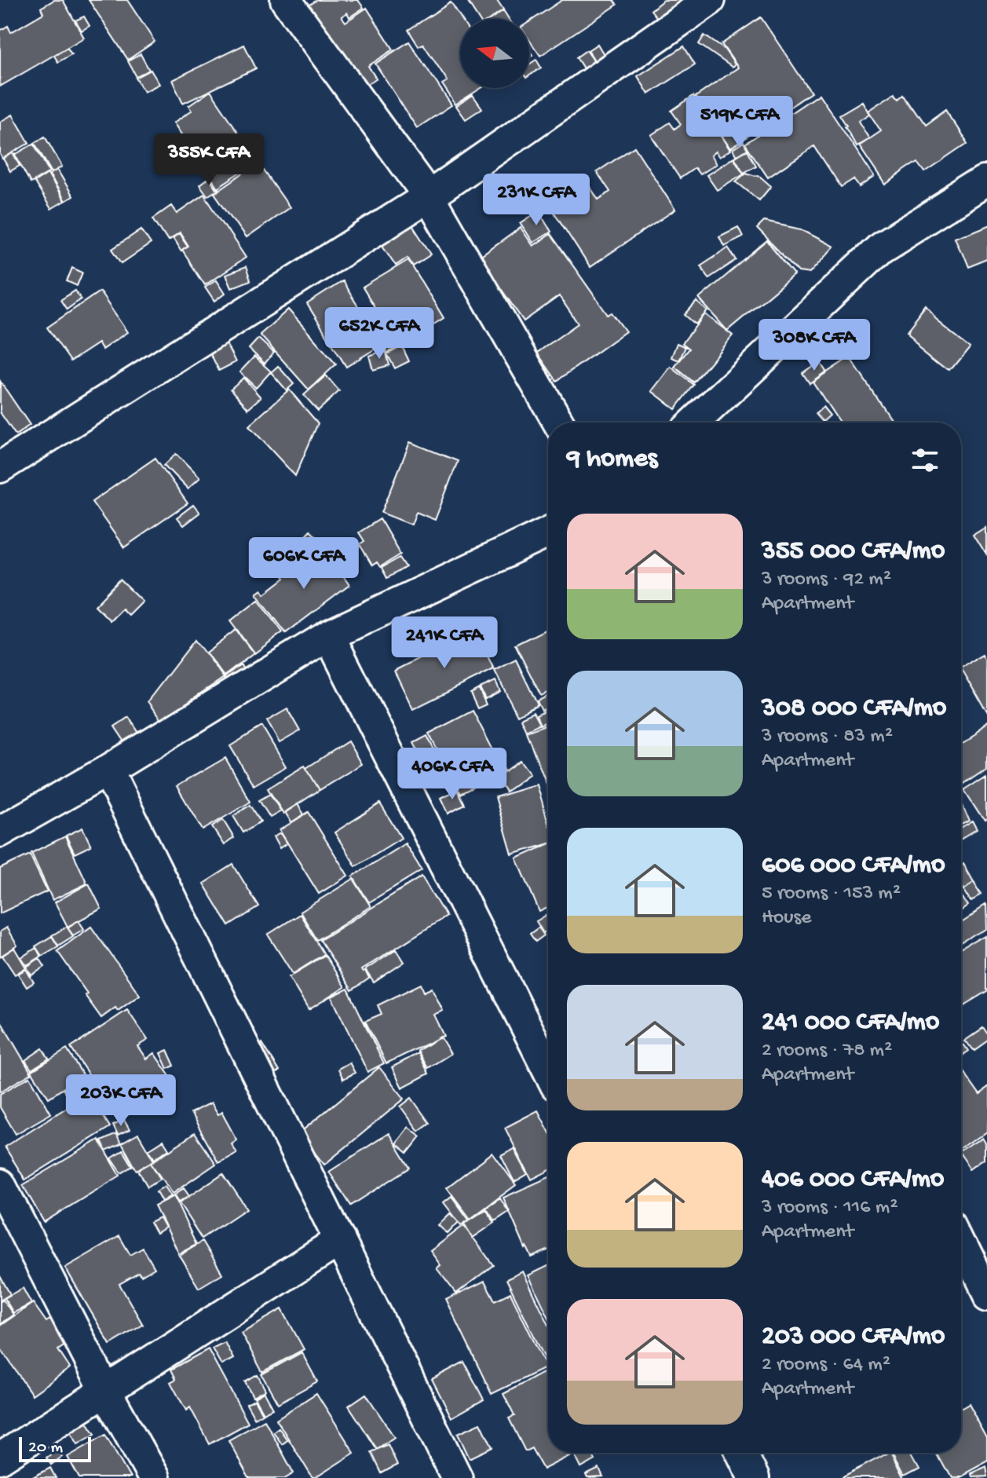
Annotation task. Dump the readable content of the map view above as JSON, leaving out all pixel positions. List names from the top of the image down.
{
  "scale_bar": "20 m",
  "north": "left",
  "page": {
    "price": [
      "519K CFA",
      "355K CFA",
      "231K CFA",
      "652K CFA",
      "308K CFA",
      "606K CFA",
      "241K CFA",
      "406K CFA",
      "203K CFA"
    ],
    "heading": "9 homes",
    "list": [
      {
        "name": "355 000 CFA/mo",
        "note": "3 rooms · 92 m² · Apartment"
      },
      {
        "name": "308 000 CFA/mo",
        "note": "3 rooms · 83 m² · Apartment"
      },
      {
        "name": "606 000 CFA/mo",
        "note": "5 rooms · 153 m² · House"
      },
      {
        "name": "241 000 CFA/mo",
        "note": "2 rooms · 78 m² · Apartment"
      },
      {
        "name": "406 000 CFA/mo",
        "note": "3 rooms · 116 m² · Apartment"
      },
      {
        "name": "203 000 CFA/mo",
        "note": "2 rooms · 64 m² · Apartment"
      }
    ],
    "scale": "20 m"
  }
}
